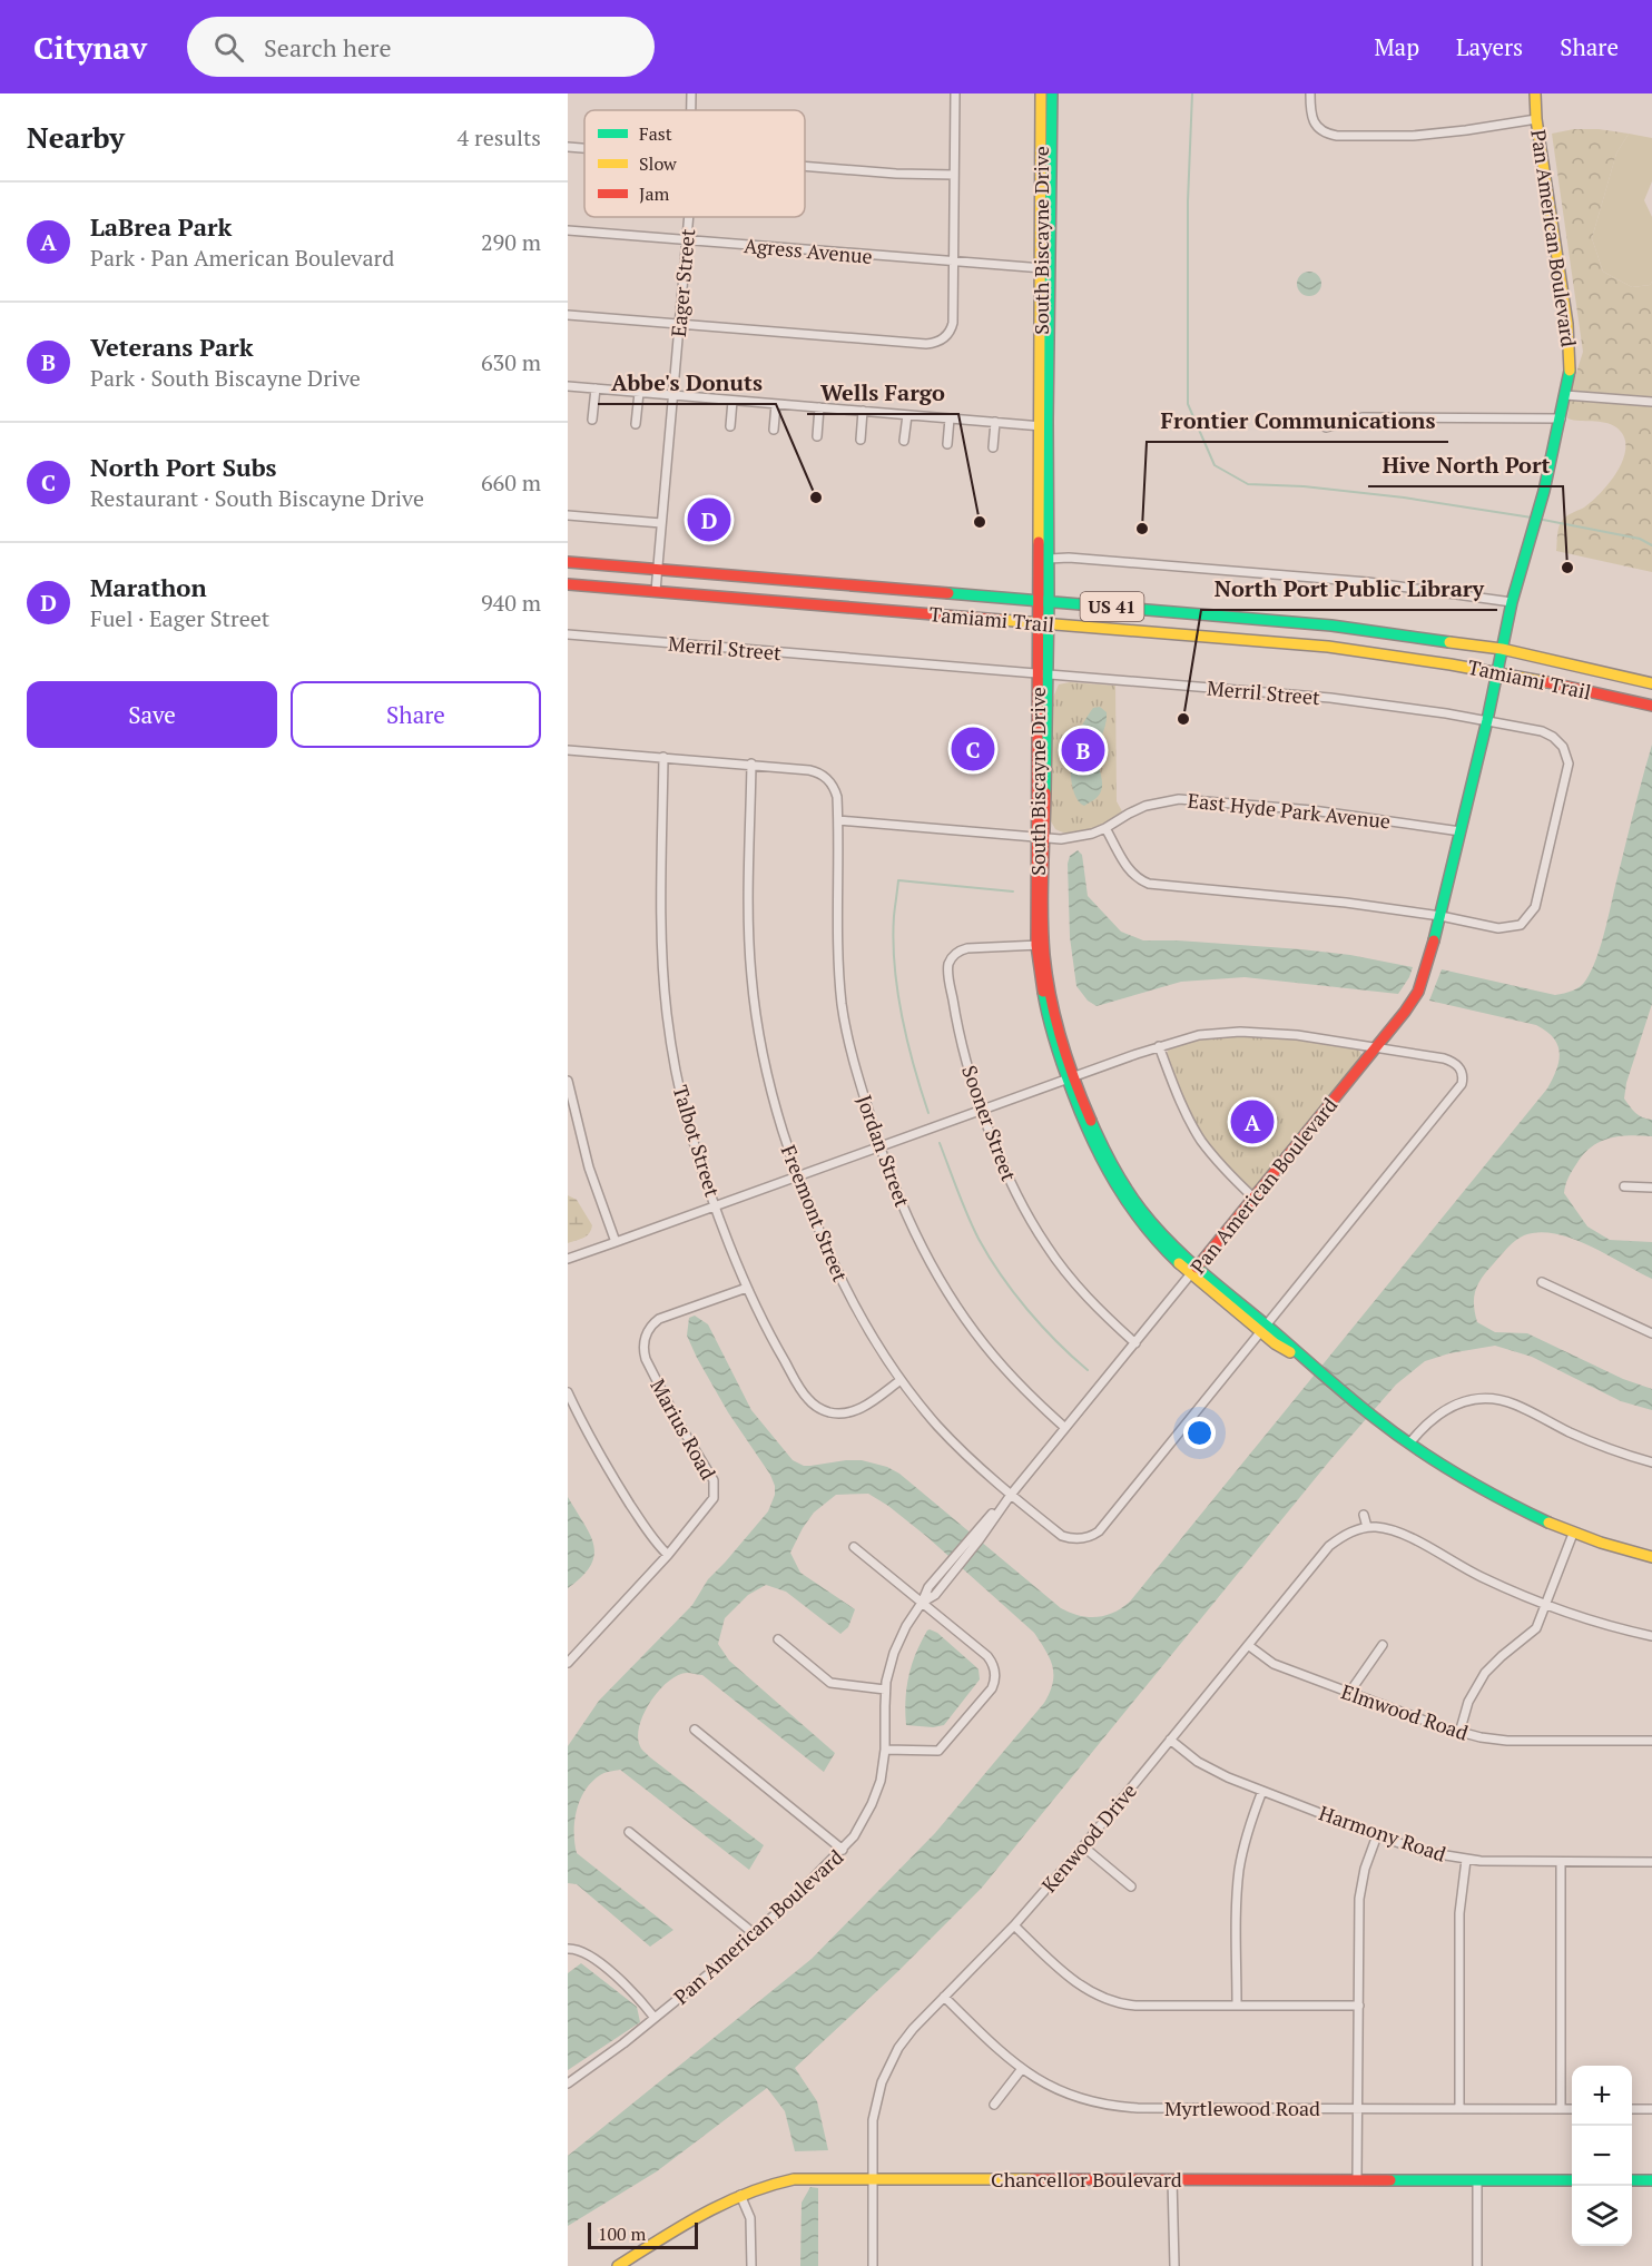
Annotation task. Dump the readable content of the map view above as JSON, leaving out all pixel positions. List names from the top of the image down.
{
  "streets": {
    "street": [
      "Pan American Boulevard",
      "South Biscayne Drive",
      "Agress Avenue",
      "Eager Street",
      "US 41",
      "Tamiami Trail",
      "Merril Street",
      "East Hyde Park Avenue",
      "Sooner Street",
      "Talbot Street",
      "Jordan Street",
      "Freemont Street",
      "Marius Road",
      "Elmwood Road",
      "Harmony Road",
      "Kenwood Drive",
      "Myrtlewood Road",
      "Chancellor Boulevard"
    ]
  },
  "crossings": [
    ["Pan American Boulevard", "South Biscayne Drive"],
    ["Pan American Boulevard", "Tamiami Trail"],
    ["Pan American Boulevard", "Merril Street"],
    ["Pan American Boulevard", "East Hyde Park Avenue"],
    ["Pan American Boulevard", "Sooner Street"],
    ["Pan American Boulevard", "Jordan Street"],
    ["Pan American Boulevard", "Freemont Street"],
    ["South Biscayne Drive", "Agress Avenue"],
    ["South Biscayne Drive", "Tamiami Trail"],
    ["South Biscayne Drive", "Merril Street"],
    ["South Biscayne Drive", "East Hyde Park Avenue"],
    ["South Biscayne Drive", "Sooner Street"],
    ["South Biscayne Drive", "Freemont Street"],
    ["Agress Avenue", "Eager Street"],
    ["Eager Street", "Tamiami Trail"],
    ["East Hyde Park Avenue", "Jordan Street"],
    ["Talbot Street", "Freemont Street"],
    ["Talbot Street", "Marius Road"],
    ["Jordan Street", "Freemont Street"],
    ["Elmwood Road", "Kenwood Drive"],
    ["Harmony Road", "Kenwood Drive"],
    ["Kenwood Drive", "Myrtlewood Road"],
    ["Kenwood Drive", "Chancellor Boulevard"]
  ],
  "places": [
    "Abbe's Donuts",
    "Wells Fargo",
    "Frontier Communications",
    "Hive North Port",
    "North Port Public Library"
  ],
  "legend": ["Fast", "Slow", "Jam"],
  "scale_bar": "100 m",
  "page": {
    "header": "Citynav",
    "search": "Search here",
    "nav": ["Map", "Layers", "Share"],
    "heading": ["Nearby", "4 results"],
    "list": [
      {
        "mark": "A",
        "name": "LaBrea Park",
        "note": "Park · Pan American Boulevard",
        "value": "290 m"
      },
      {
        "mark": "B",
        "name": "Veterans Park",
        "note": "Park · South Biscayne Drive",
        "value": "630 m"
      },
      {
        "mark": "C",
        "name": "North Port Subs",
        "note": "Restaurant · South Biscayne Drive",
        "value": "660 m"
      },
      {
        "mark": "D",
        "name": "Marathon",
        "note": "Fuel · Eager Street",
        "value": "940 m"
      }
    ],
    "pins": [
      "D",
      "C",
      "B",
      "A"
    ],
    "buttons": ["Save", "Share"],
    "map_buttons": ["+", "−"],
    "scale": "100 m"
  }
}
